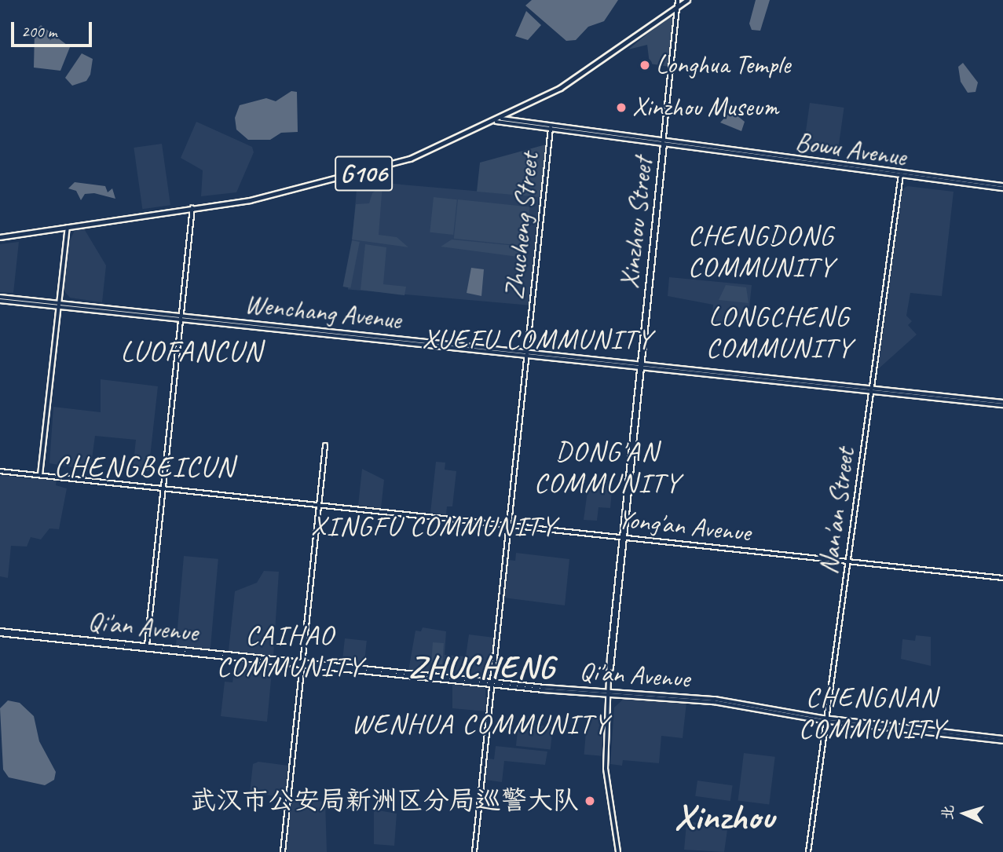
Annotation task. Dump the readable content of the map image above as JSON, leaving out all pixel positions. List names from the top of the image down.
{
  "streets": {
    "highway": ["G106"],
    "main road": [
      "Bowu Avenue",
      "Xinzhou Street",
      "Zhucheng Street",
      "Wenchang Avenue",
      "Nan'an Street",
      "Yong'an Avenue",
      "Qi'an Avenue"
    ]
  },
  "crossings": [
    ["Bowu Avenue", "G106"],
    ["Bowu Avenue", "Xinzhou Street"],
    ["Bowu Avenue", "Zhucheng Street"],
    ["Bowu Avenue", "Nan'an Street"],
    ["G106", "Xinzhou Street"],
    ["Xinzhou Street", "Wenchang Avenue"],
    ["Xinzhou Street", "Yong'an Avenue"],
    ["Xinzhou Street", "Qi'an Avenue"],
    ["Zhucheng Street", "Wenchang Avenue"],
    ["Zhucheng Street", "Yong'an Avenue"],
    ["Zhucheng Street", "Qi'an Avenue"],
    ["Wenchang Avenue", "Nan'an Street"],
    ["Nan'an Street", "Yong'an Avenue"],
    ["Nan'an Street", "Qi'an Avenue"]
  ],
  "districts": [
    "CHENGDONG COMMUNITY",
    "LONGCHENG COMMUNITY",
    "XUEFU COMMUNITY",
    "LUOFANCUN",
    "DONG'AN COMMUNITY",
    "CHENGBEICUN",
    "XINGFU COMMUNITY",
    "CAIHAO COMMUNITY",
    "ZHUCHENG",
    "CHENGNAN COMMUNITY",
    "WENHUA COMMUNITY",
    "Xinzhou"
  ],
  "places": ["Longhua Temple", "Xinzhou Museum", "武汉市公安局新洲区分局巡警大队"],
  "scale_bar": "200 m",
  "north": "left"
}
